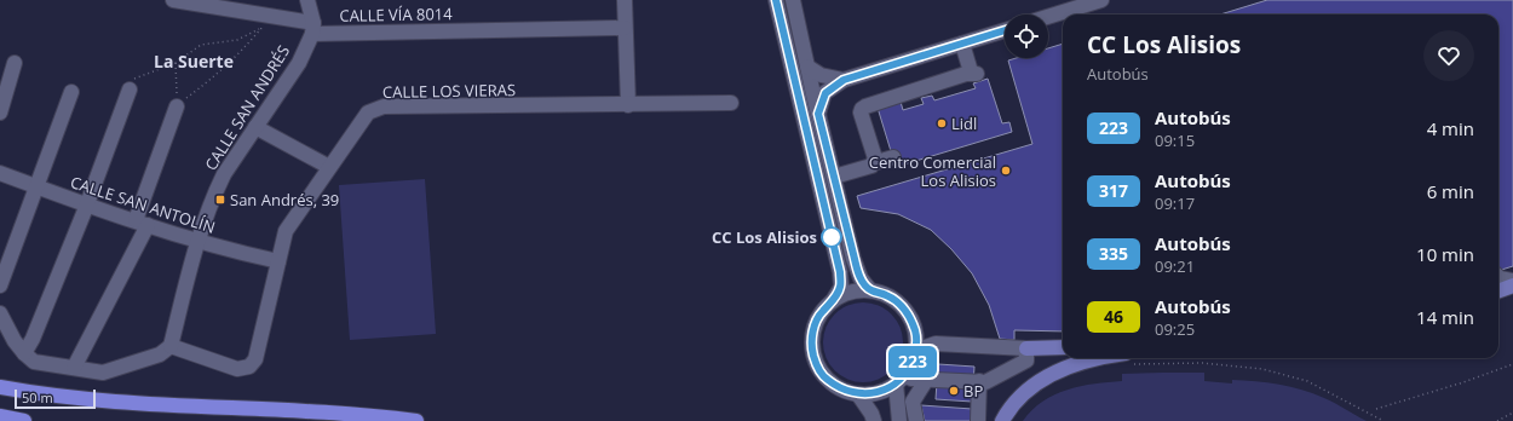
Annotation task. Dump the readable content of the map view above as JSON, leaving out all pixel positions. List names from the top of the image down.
{
  "streets": {
    "street": [
      "CALLE VÍA 8014",
      "CALLE LOS VIERAS",
      "CALLE SAN ANDRÉS",
      "CALLE SAN ANTOLÍN"
    ]
  },
  "crossings": [
    ["CALLE VÍA 8014", "CALLE SAN ANDRÉS"],
    ["CALLE LOS VIERAS", "CALLE SAN ANDRÉS"],
    ["CALLE LOS VIERAS", "CALLE SAN ANTOLÍN"],
    ["CALLE SAN ANDRÉS", "CALLE SAN ANTOLÍN"]
  ],
  "districts": ["La Suerte"],
  "places": {
    "other": [
      "Lidl",
      "Centro Comercial Los Alisios",
      "CC Los Alisios",
      "BP"
    ],
    "transit": ["San Andrés, 39"]
  },
  "lines": ["bus line 223"],
  "scale_bar": "50 m",
  "page": {
    "on_map": "223",
    "heading": ["CC Los Alisios", "Autobús"],
    "list": [
      {
        "mark": "223",
        "name": "Autobús",
        "note": "09:15",
        "value": "4 min"
      },
      {
        "mark": "317",
        "name": "Autobús",
        "note": "09:17",
        "value": "6 min"
      },
      {
        "mark": "335",
        "name": "Autobús",
        "note": "09:21",
        "value": "10 min"
      },
      {
        "mark": "46",
        "name": "Autobús",
        "note": "09:25",
        "value": "14 min"
      }
    ],
    "scale": "50 m"
  }
}
